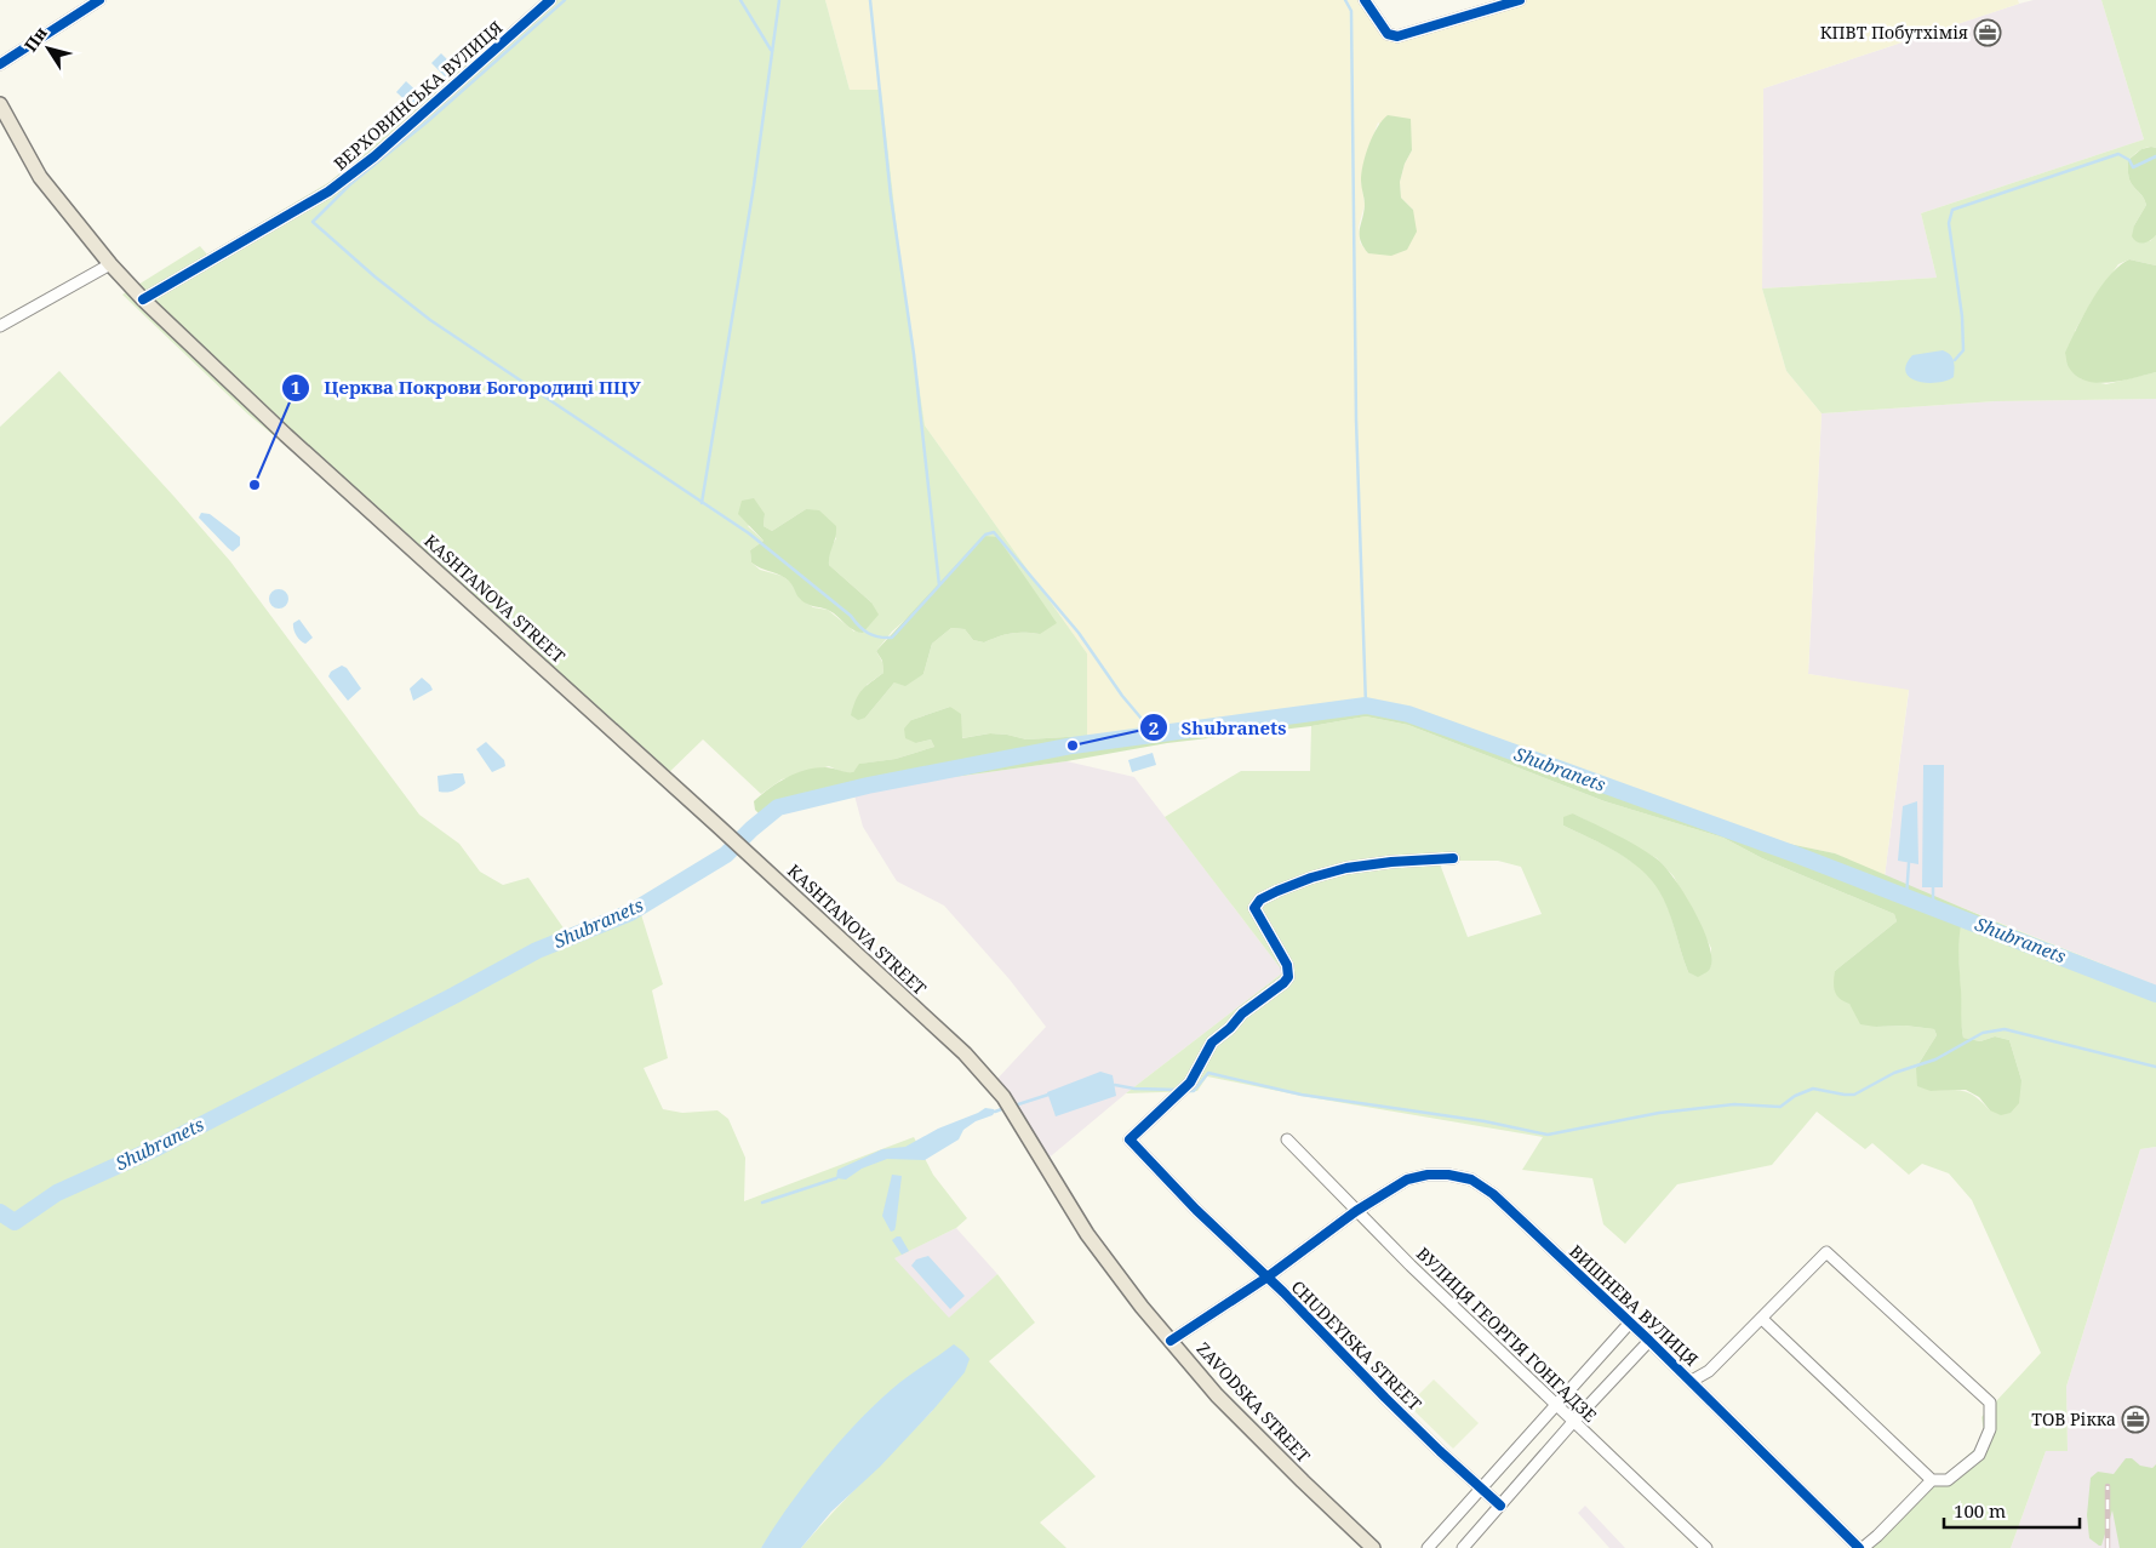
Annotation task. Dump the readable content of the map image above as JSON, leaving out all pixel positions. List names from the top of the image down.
{
  "streets": {
    "main road": ["KASHTANOVA STREET", "ZAVODSKA STREET"],
    "street": [
      "ВЕРХОВИНСЬКА ВУЛИЦЯ",
      "ВИШНЕВА ВУЛИЦЯ",
      "ВУЛИЦЯ ГЕОРГІЯ ГОНГАДЗЕ",
      "CHUDEYISKA STREET"
    ]
  },
  "crossings": [
    ["ВЕРХОВИНСЬКА ВУЛИЦЯ", "KASHTANOVA STREET"],
    ["KASHTANOVA STREET", "ZAVODSKA STREET"],
    ["ВИШНЕВА ВУЛИЦЯ", "ВУЛИЦЯ ГЕОРГІЯ ГОНГАДЗЕ"],
    ["ВИШНЕВА ВУЛИЦЯ", "CHUDEYISKA STREET"],
    ["ВИШНЕВА ВУЛИЦЯ", "ZAVODSKA STREET"]
  ],
  "water": ["Shubranets"],
  "places": {
    "office": ["КПВТ Побутхімія", "ТОВ Рікка"],
    "other": ["Церква Покрови Богородиці ПЦУ", "Shubranets"]
  },
  "scale_bar": "100 m",
  "north": "top left"
}
